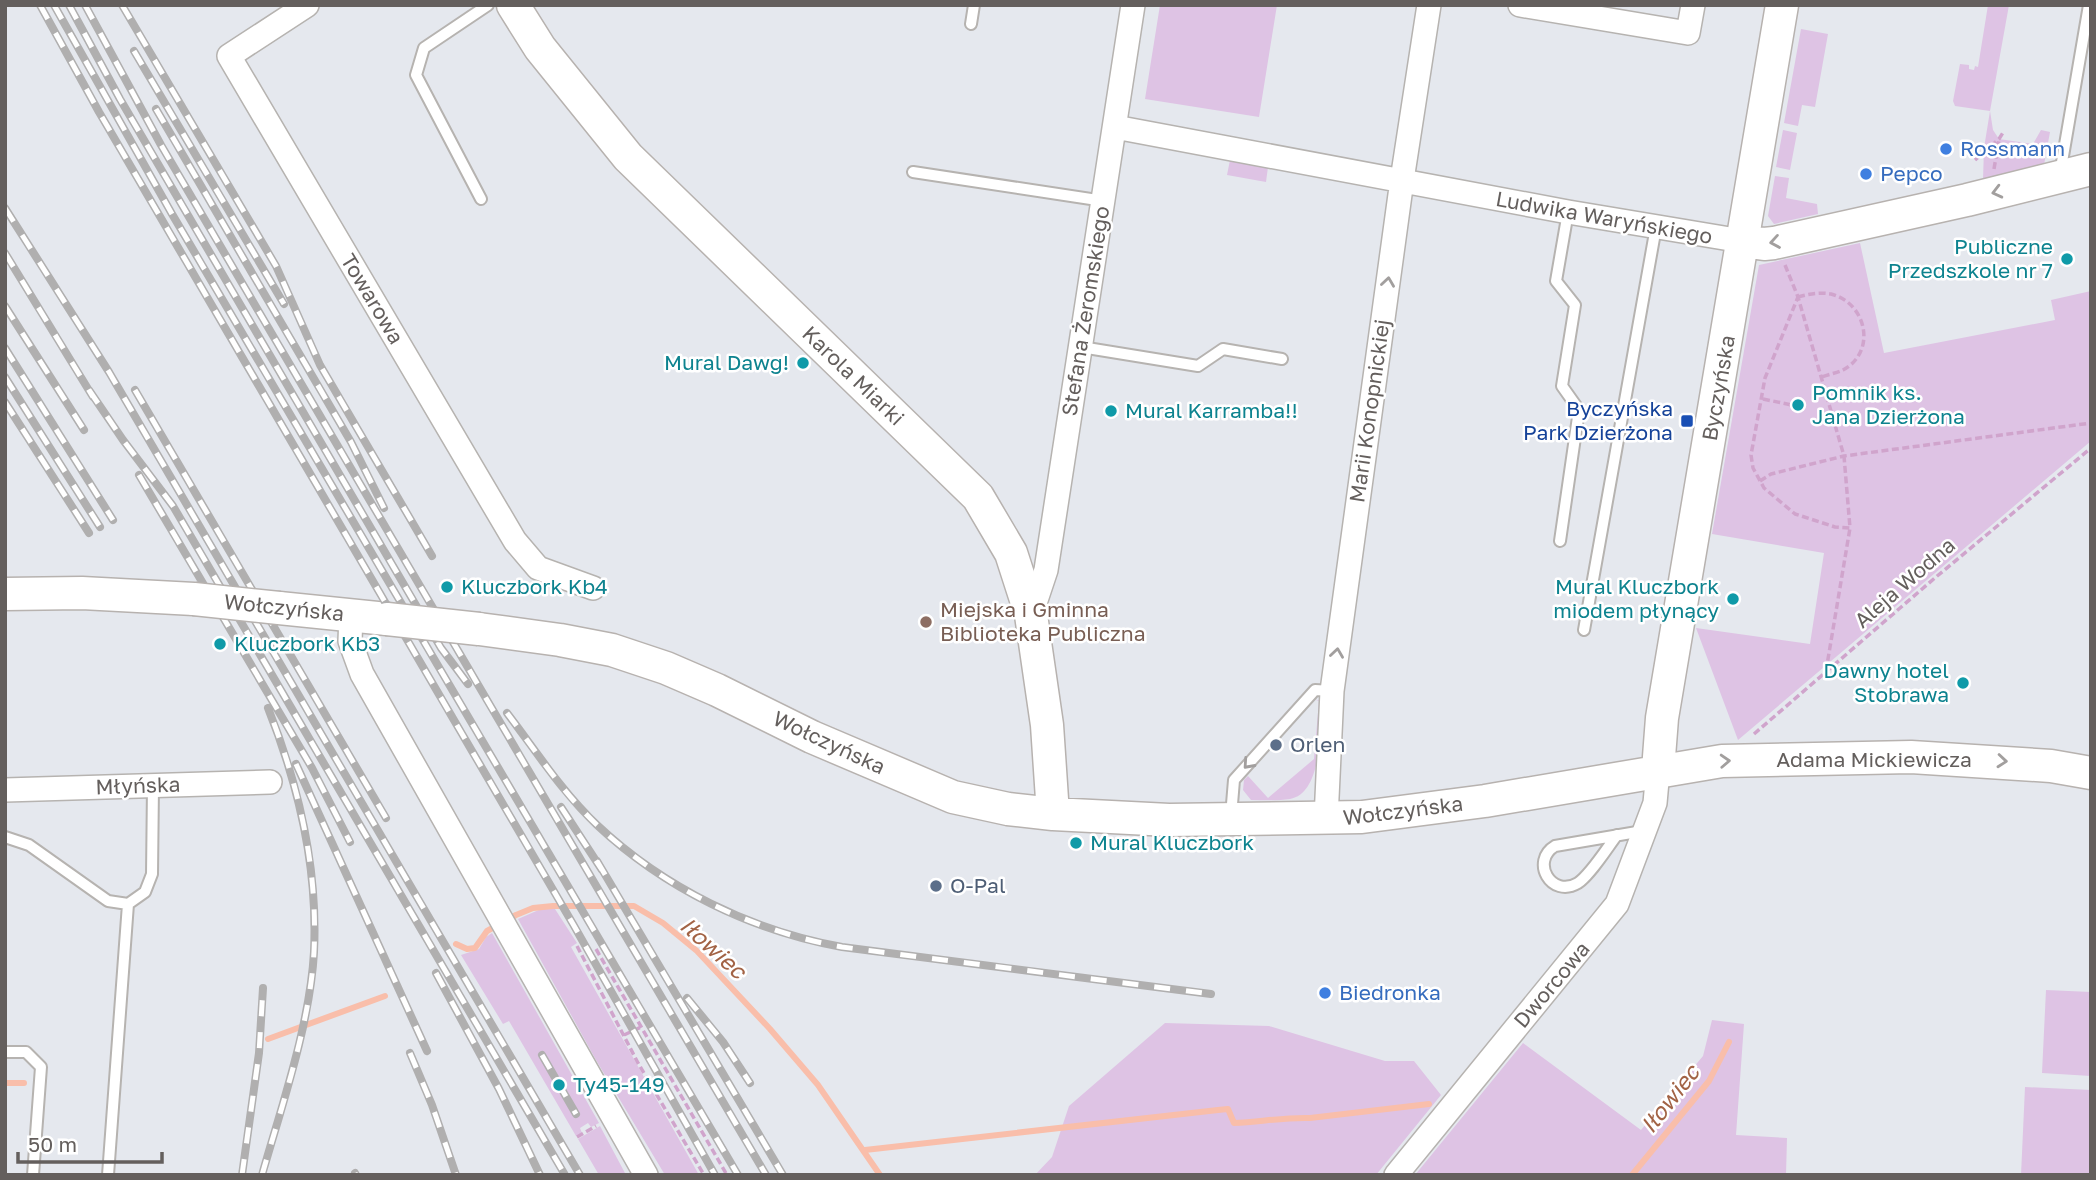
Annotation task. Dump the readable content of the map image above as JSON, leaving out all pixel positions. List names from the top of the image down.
{
  "streets": {
    "street": [
      "Ludwika Waryńskiego",
      "Towarowa",
      "Stefana Żeromskiego",
      "Karola Miarki",
      "Byczyńska",
      "Marii Konopnickiej",
      "Wołczyńska",
      "Adama Mickiewicza",
      "Młyńska",
      "Dworcowa"
    ],
    "path": ["Aleja Wodna"]
  },
  "crossings": [
    ["Ludwika Waryńskiego", "Stefana Żeromskiego"],
    ["Ludwika Waryńskiego", "Byczyńska"],
    ["Ludwika Waryńskiego", "Marii Konopnickiej"],
    ["Stefana Żeromskiego", "Karola Miarki"],
    ["Karola Miarki", "Wołczyńska"],
    ["Byczyńska", "Wołczyńska"],
    ["Byczyńska", "Adama Mickiewicza"],
    ["Byczyńska", "Dworcowa"],
    ["Marii Konopnickiej", "Wołczyńska"],
    ["Wołczyńska", "Adama Mickiewicza"],
    ["Wołczyńska", "Dworcowa"],
    ["Adama Mickiewicza", "Dworcowa"]
  ],
  "one_way": ["Marii Konopnickiej", "Adama Mickiewicza"],
  "water": ["Iłowiec"],
  "places": {
    "other": [
      "Rossmann",
      "Pepco",
      "Publiczne Przedszkole nr 7",
      "Mural Dawg!",
      "Pomnik ks. Jana Dzierżona",
      "Mural Karramba!!",
      "Kluczbork Kb4",
      "Mural Kluczbork miodem płynący",
      "Miejska i Gminna Biblioteka Publiczna",
      "Kluczbork Kb3",
      "Dawny hotel Stobrawa",
      "Orlen",
      "Mural Kluczbork",
      "O-Pal",
      "Biedronka",
      "Ty45-149"
    ],
    "transit": ["Byczyńska Park Dzierżona"]
  },
  "scale_bar": "50 m"
}
